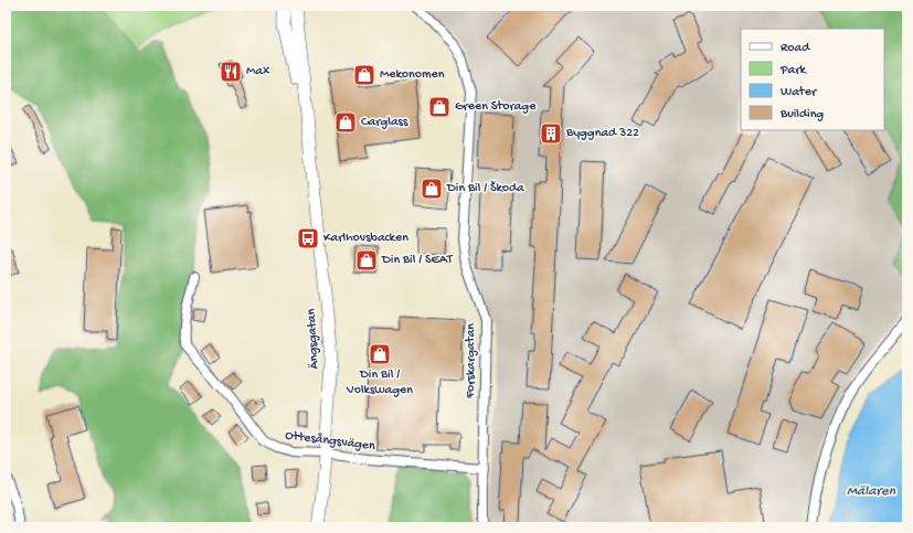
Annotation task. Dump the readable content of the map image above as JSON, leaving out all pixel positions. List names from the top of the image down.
{
  "streets": {
    "main road": ["Ängsgatan"],
    "street": ["Forskargatan", "Ottesångsvägen"]
  },
  "crossings": [
    ["Ängsgatan", "Ottesångsvägen"],
    ["Forskargatan", "Ottesångsvägen"]
  ],
  "water": ["Mälaren"],
  "places": {
    "restaurant": ["Max"],
    "shop": [
      "Mekonomen",
      "Green Storage",
      "Carglass",
      "Din Bil / Škoda",
      "Din Bil / SEAT",
      "Din Bil / Volkswagen"
    ],
    "building": ["Byggnad 322"],
    "bus stop": ["Karlhovsbacken"]
  },
  "legend": [
    "Road",
    "Park",
    "Water",
    "Building"
  ]
}
